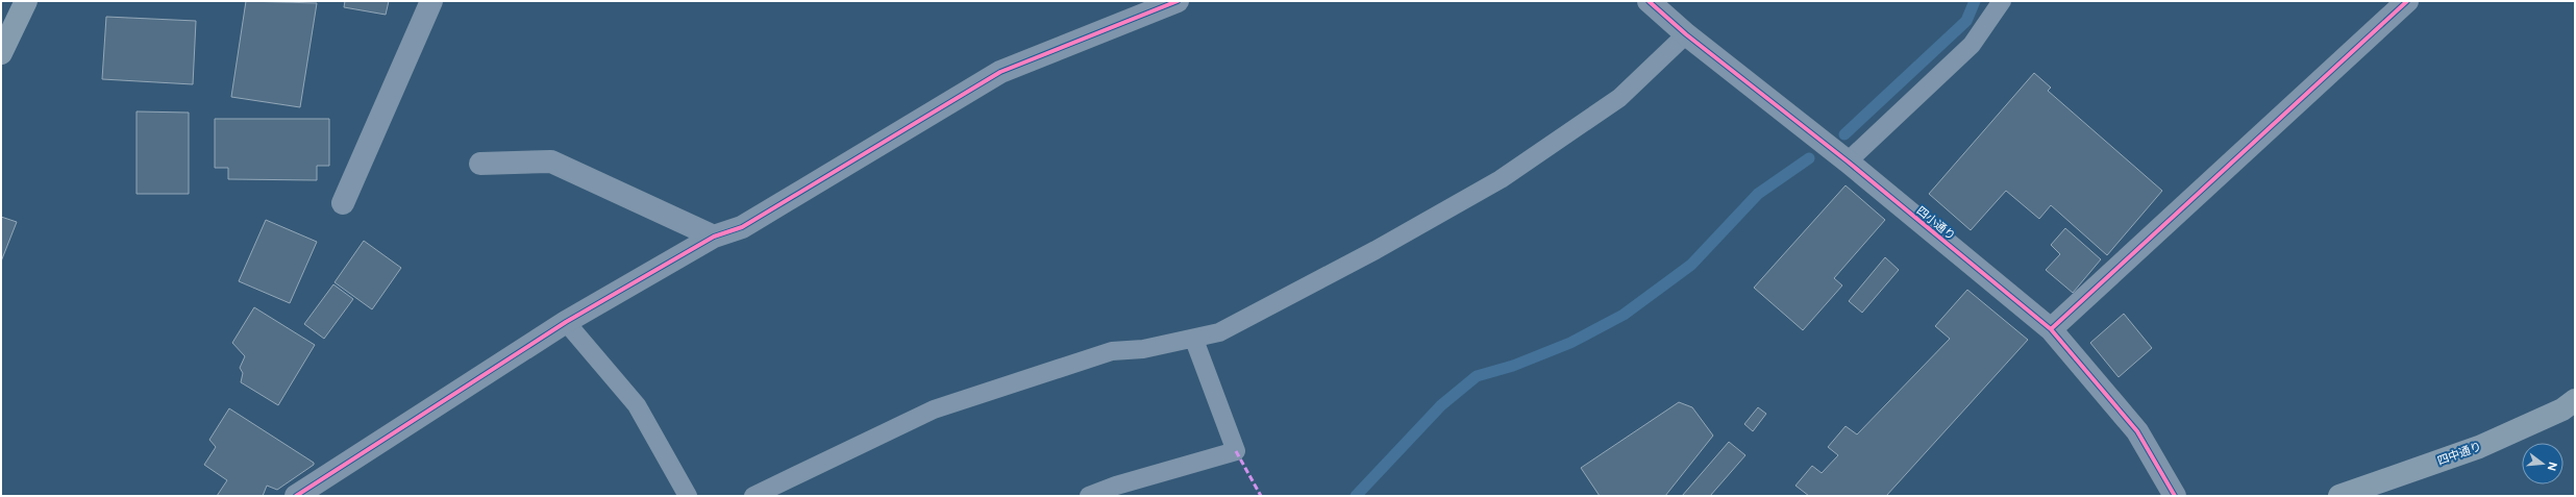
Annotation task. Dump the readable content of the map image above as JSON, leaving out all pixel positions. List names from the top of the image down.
{
  "streets": {
    "street": ["四小通り", "四中通り"]
  },
  "north": "right"
}
